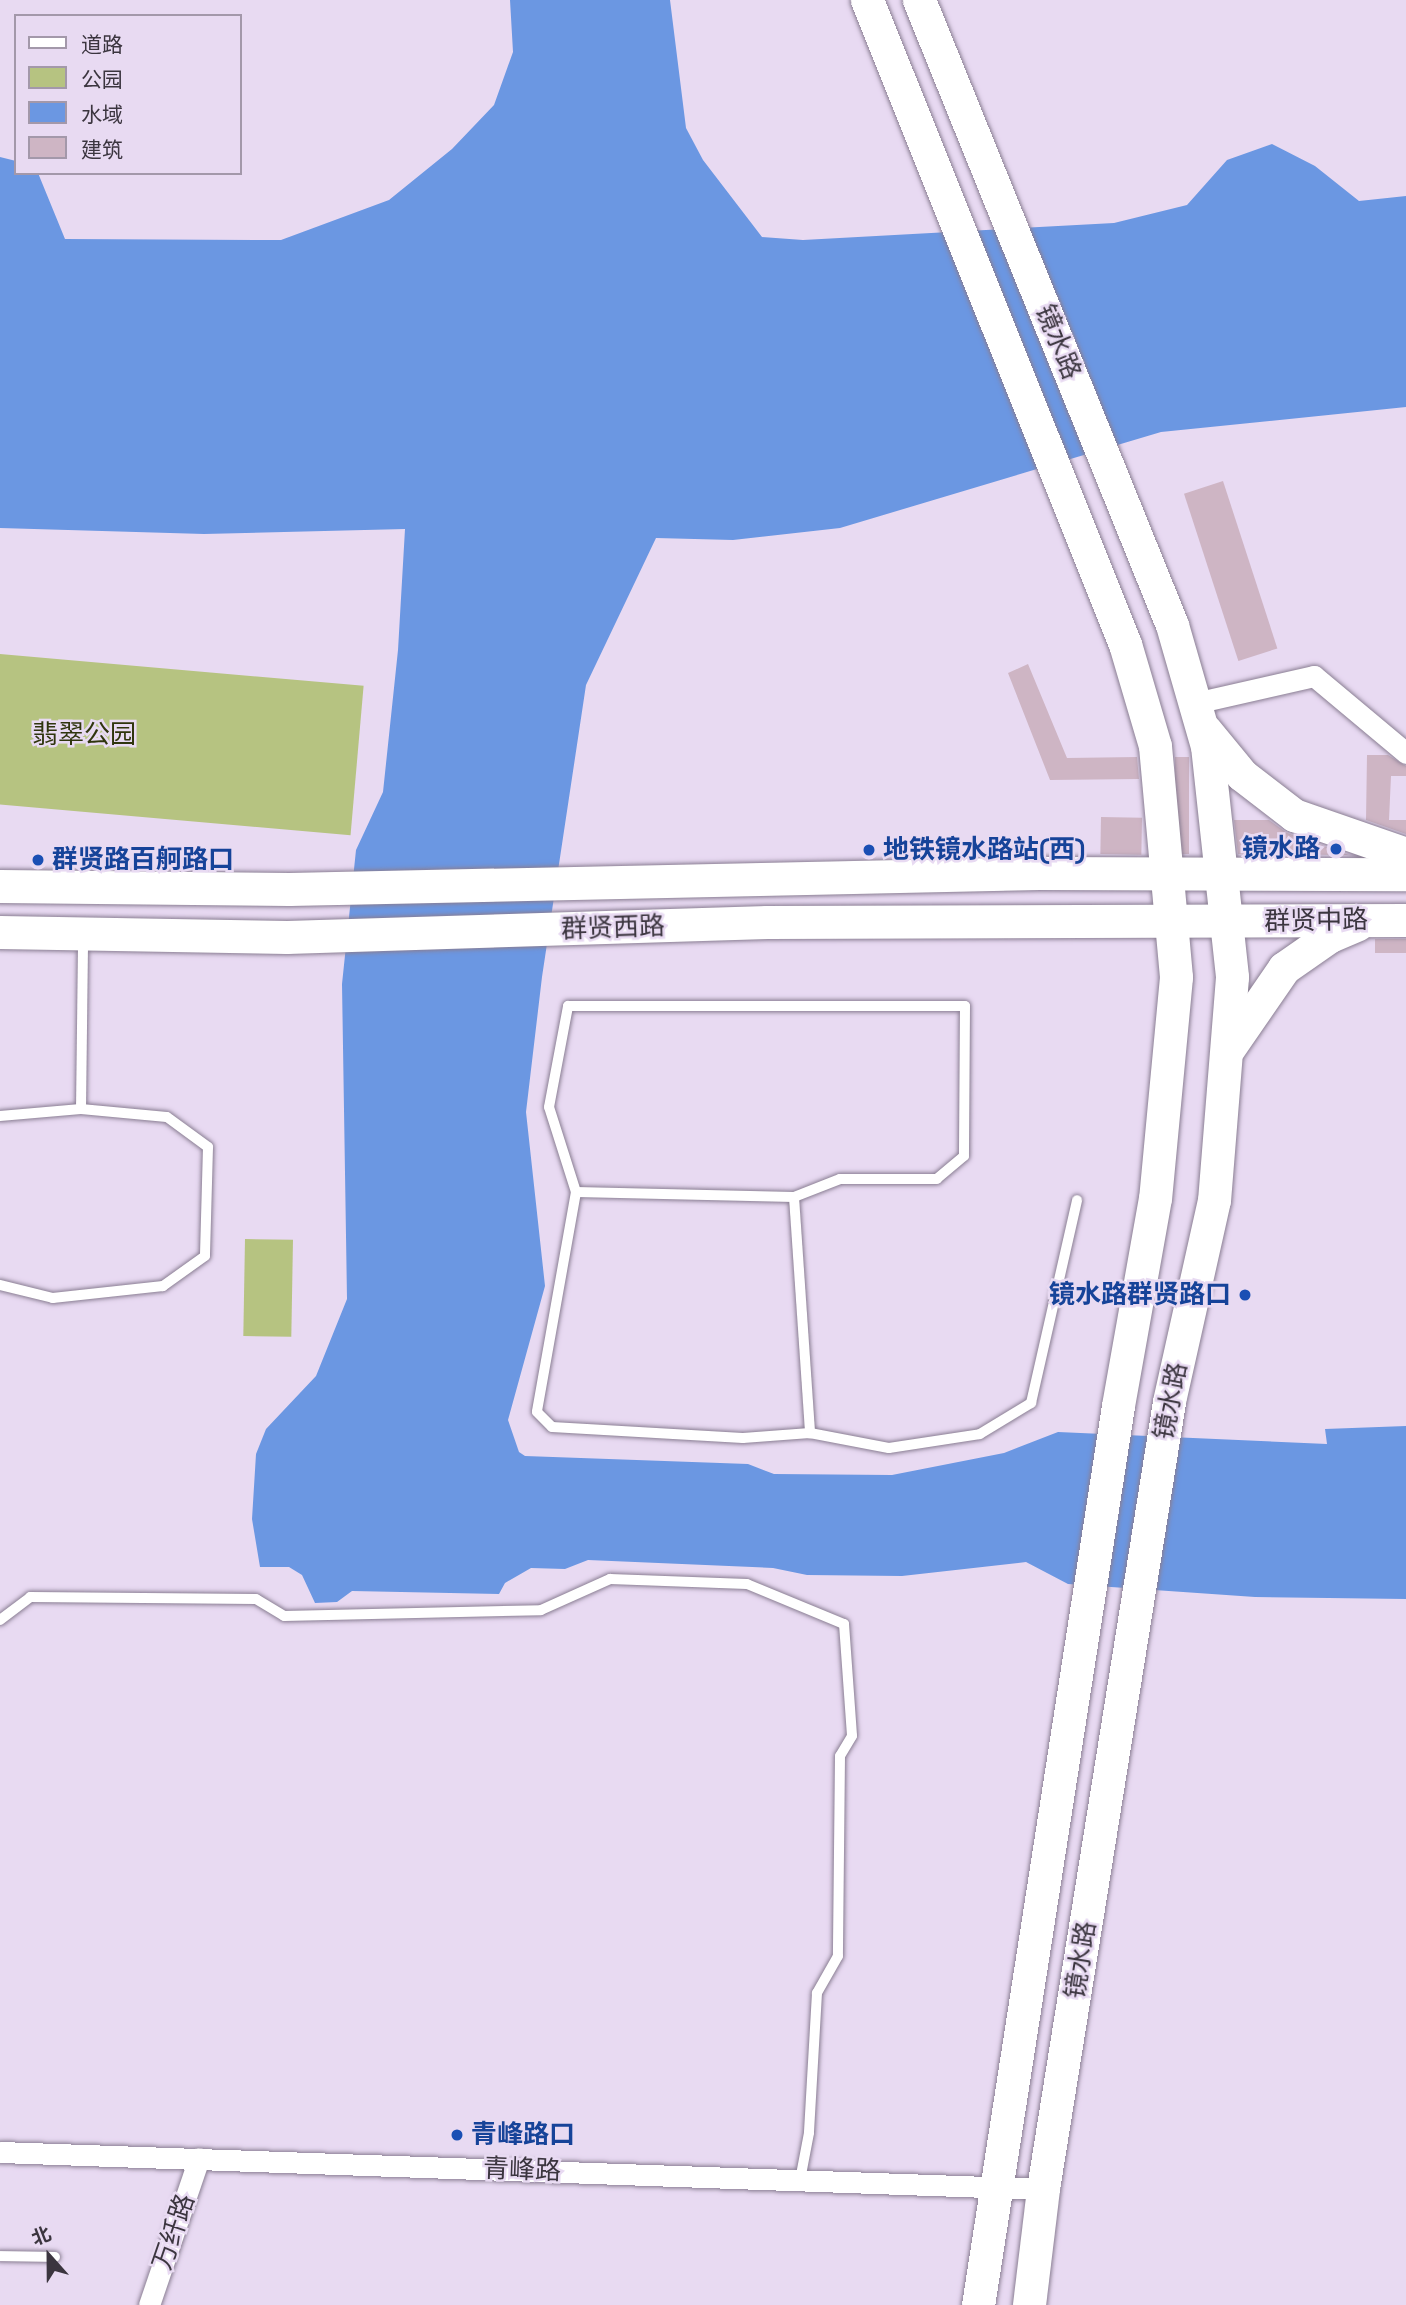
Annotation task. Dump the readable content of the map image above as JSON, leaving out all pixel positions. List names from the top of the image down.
{
  "streets": {
    "main road": ["镜水路", "群贤中路", "群贤西路"],
    "street": ["青峰路", "万纤路"]
  },
  "crossings": [
    ["镜水路", "群贤中路"],
    ["镜水路", "群贤西路"],
    ["镜水路", "青峰路"],
    ["群贤中路", "群贤西路"],
    ["青峰路", "万纤路"]
  ],
  "parks": ["翡翠公园"],
  "places": [
    "镜水路",
    "地铁镜水路站(西)",
    "群贤路百舸路口",
    "镜水路群贤路口",
    "青峰路口"
  ],
  "legend": [
    "道路",
    "公园",
    "水域",
    "建筑"
  ],
  "north": "top"
}
